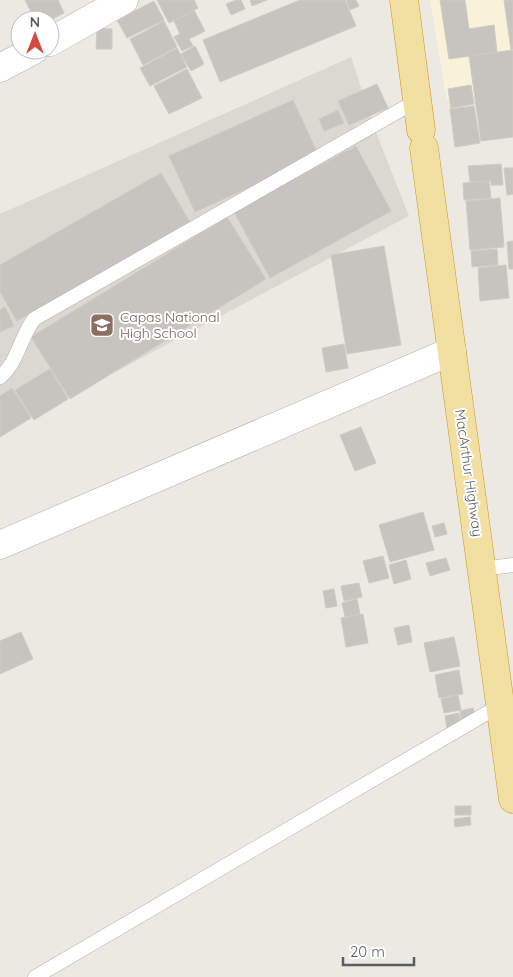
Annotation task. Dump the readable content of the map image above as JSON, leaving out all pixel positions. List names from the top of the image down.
{
  "streets": {
    "highway": ["MacArthur Highway"]
  },
  "places": {
    "school or university": ["Capas National High School"]
  },
  "scale_bar": "20 m",
  "north": "top"
}
